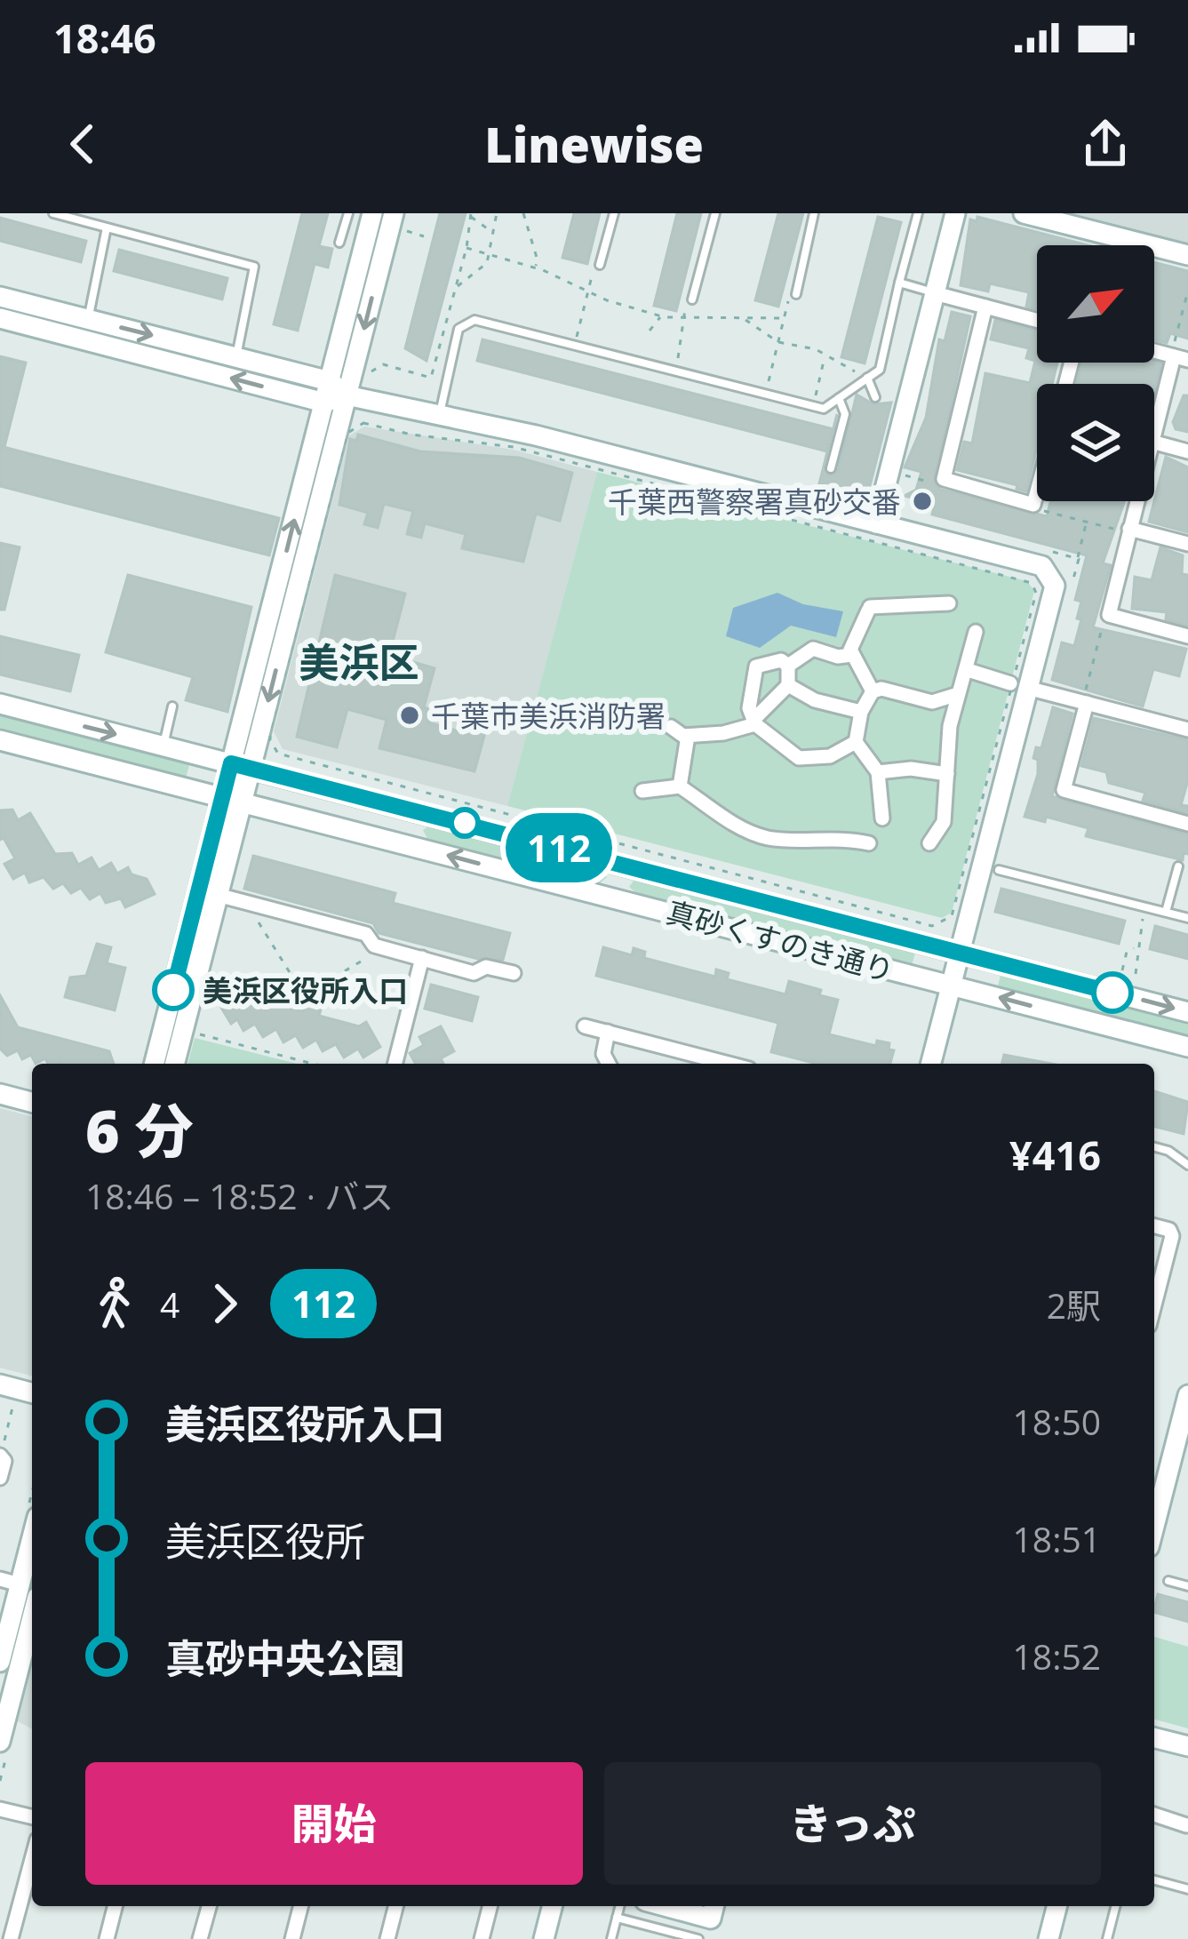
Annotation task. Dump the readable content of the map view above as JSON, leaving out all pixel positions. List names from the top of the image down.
{
  "streets": {
    "street": ["真砂くすのき通り"]
  },
  "districts": ["美浜区"],
  "places": ["千葉西警察署真砂交番", "千葉市美浜消防署", "美浜区役所入口"],
  "lines": ["bus line 112"],
  "north": "top right",
  "page": {
    "status": "18:46",
    "header": "Linewise",
    "on_map": "112",
    "heading": ["6 分", "18:46 – 18:52 · バス", "¥416"],
    "legs": ["4", "112", "2駅"],
    "list": [
      {
        "name": "美浜区役所入口",
        "value": "18:50"
      },
      {
        "name": "美浜区役所",
        "value": "18:51"
      },
      {
        "name": "真砂中央公園",
        "value": "18:52"
      }
    ],
    "buttons": ["開始", "きっぷ"]
  }
}
